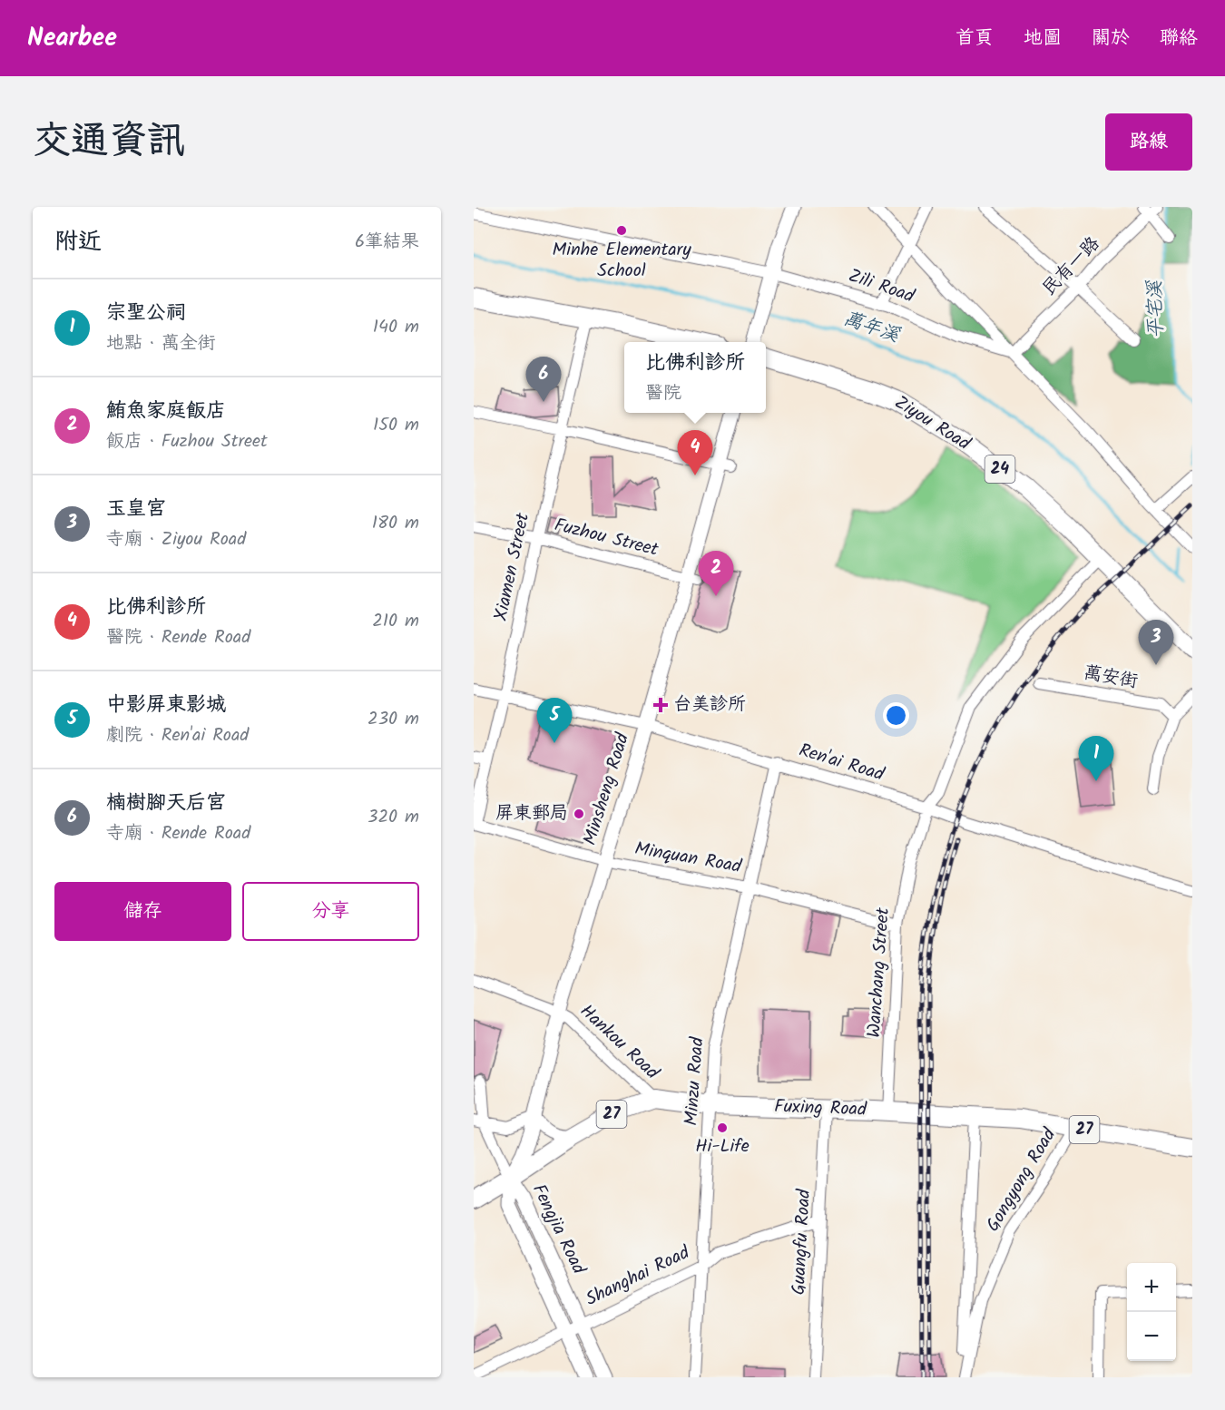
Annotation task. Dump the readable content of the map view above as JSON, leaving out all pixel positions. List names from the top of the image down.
{
  "streets": {
    "main road": [
      "Ziyou Road",
      "24",
      "Fuxing Road",
      "27"
    ],
    "street": [
      "民有一路",
      "Zili Road",
      "Fuzhou Street",
      "Xiamen Street",
      "萬安街",
      "Ren'ai Road",
      "Minsheng Road",
      "Minquan Road",
      "Wanchang Street",
      "Hankou Road",
      "Minzu Road",
      "Gongyong Road",
      "Fengjia Road",
      "Guangfu Road",
      "Shanghai Road"
    ]
  },
  "crossings": [
    ["民有一路", "Zili Road"],
    ["Ziyou Road", "Wanchang Street"],
    ["Fuzhou Street", "Xiamen Street"],
    ["Fuzhou Street", "Minsheng Road"],
    ["Xiamen Street", "Ren'ai Road"],
    ["Xiamen Street", "Minquan Road"],
    ["Ren'ai Road", "Minsheng Road"],
    ["Ren'ai Road", "Wanchang Street"],
    ["Ren'ai Road", "Minzu Road"],
    ["Minsheng Road", "Minquan Road"],
    ["Minsheng Road", "Hankou Road"],
    ["Minsheng Road", "Fuxing Road"],
    ["Minsheng Road", "Fengjia Road"],
    ["Minquan Road", "Wanchang Street"],
    ["Minquan Road", "Minzu Road"],
    ["Wanchang Street", "Fuxing Road"],
    ["Hankou Road", "Fuxing Road"],
    ["Minzu Road", "Fuxing Road"],
    ["Minzu Road", "Shanghai Road"],
    ["Fuxing Road", "Gongyong Road"],
    ["Fuxing Road", "Fengjia Road"],
    ["Fuxing Road", "Guangfu Road"],
    ["Fengjia Road", "Shanghai Road"],
    ["Guangfu Road", "Shanghai Road"]
  ],
  "water": ["平宅溪", "萬年溪"],
  "places": {
    "other": ["Minhe Elementary School", "屏東郵局", "Hi-Life"],
    "health": ["台美診所"]
  },
  "page": {
    "header": "Nearbee",
    "nav": [
      "首頁",
      "地圖",
      "關於",
      "聯絡"
    ],
    "title": "交通資訊",
    "buttons": [
      "路線",
      ["儲存", "分享"]
    ],
    "heading": ["附近", "6筆結果"],
    "list": [
      {
        "mark": "1",
        "name": "宗聖公祠",
        "note": "地點 · 萬全街",
        "value": "140 m"
      },
      {
        "mark": "2",
        "name": "鮪魚家庭飯店",
        "note": "飯店 · Fuzhou Street",
        "value": "150 m"
      },
      {
        "mark": "3",
        "name": "玉皇宮",
        "note": "寺廟 · Ziyou Road",
        "value": "180 m"
      },
      {
        "mark": "4",
        "name": "比佛利診所",
        "note": "醫院 · Rende Road",
        "value": "210 m"
      },
      {
        "mark": "5",
        "name": "中影屏東影城",
        "note": "劇院 · Ren'ai Road",
        "value": "230 m"
      },
      {
        "mark": "6",
        "name": "楠樹腳天后宮",
        "note": "寺廟 · Rende Road",
        "value": "320 m"
      }
    ],
    "popup": ["比佛利診所", "醫院"],
    "pins": [
      "6",
      "4",
      "2",
      "3",
      "5",
      "1"
    ],
    "map_buttons": ["+", "−"]
  }
}
